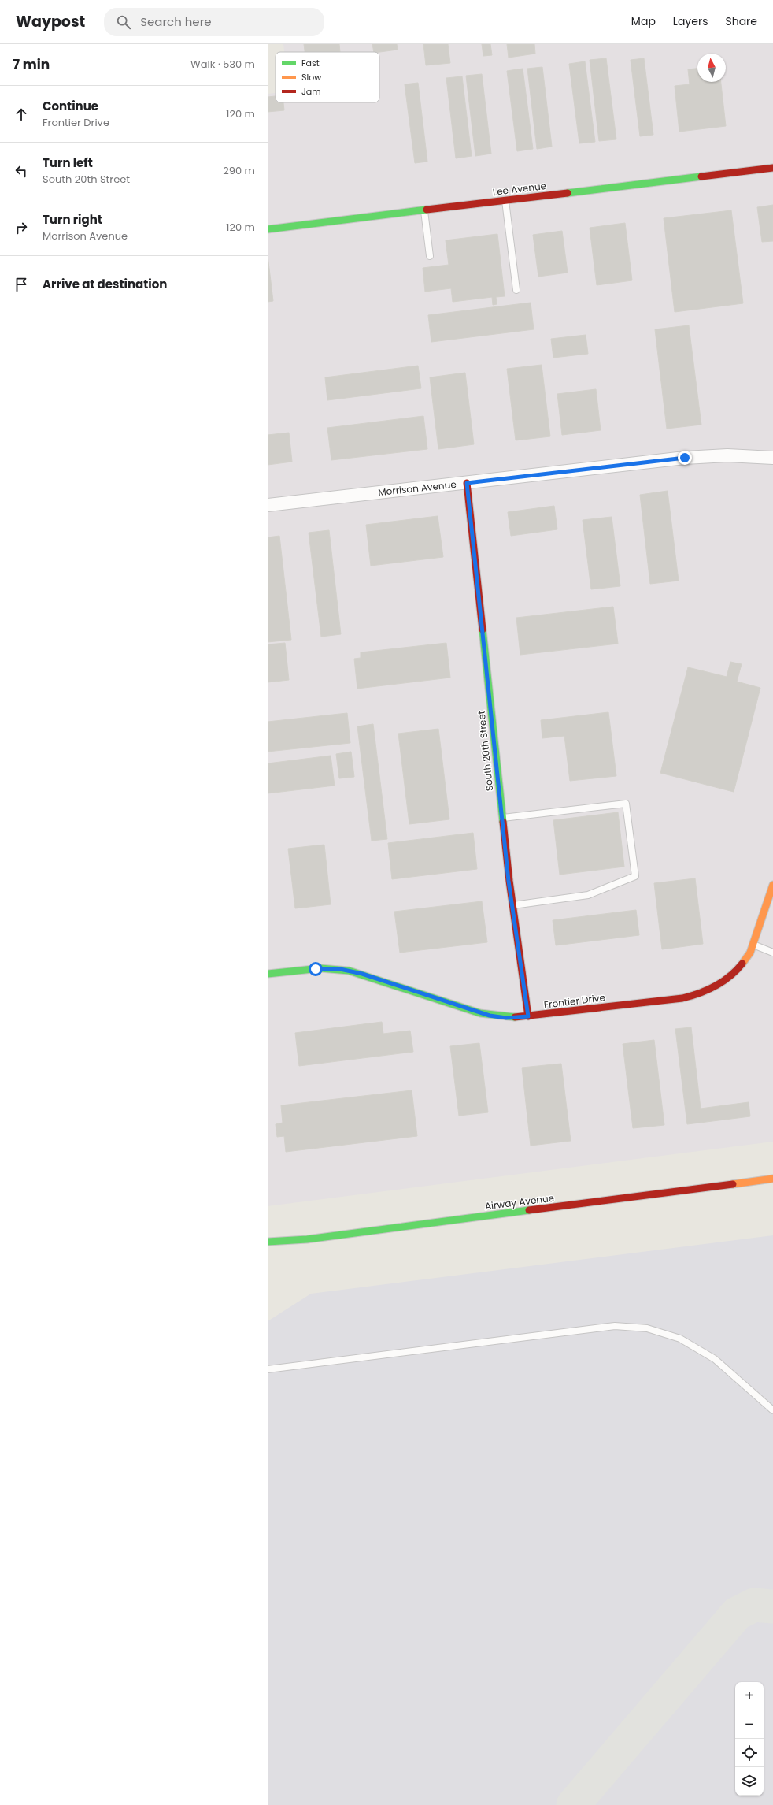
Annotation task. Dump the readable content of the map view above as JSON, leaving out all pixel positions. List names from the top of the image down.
{
  "streets": {
    "street": [
      "Lee Avenue",
      "Morrison Avenue",
      "South 20th Street",
      "Frontier Drive",
      "Airway Avenue"
    ]
  },
  "crossings": [
    ["Morrison Avenue", "South 20th Street"],
    ["South 20th Street", "Frontier Drive"]
  ],
  "legend": ["Fast", "Slow", "Jam"],
  "north": "top",
  "page": {
    "header": "Waypost",
    "search": "Search here",
    "nav": ["Map", "Layers", "Share"],
    "heading": ["7 min", "Walk · 530 m"],
    "list": [
      ["Continue", "Frontier Drive", "120 m"],
      ["Turn left", "South 20th Street", "290 m"],
      ["Turn right", "Morrison Avenue", "120 m"],
      "Arrive at destination"
    ],
    "map_buttons": ["+", "−"]
  }
}
